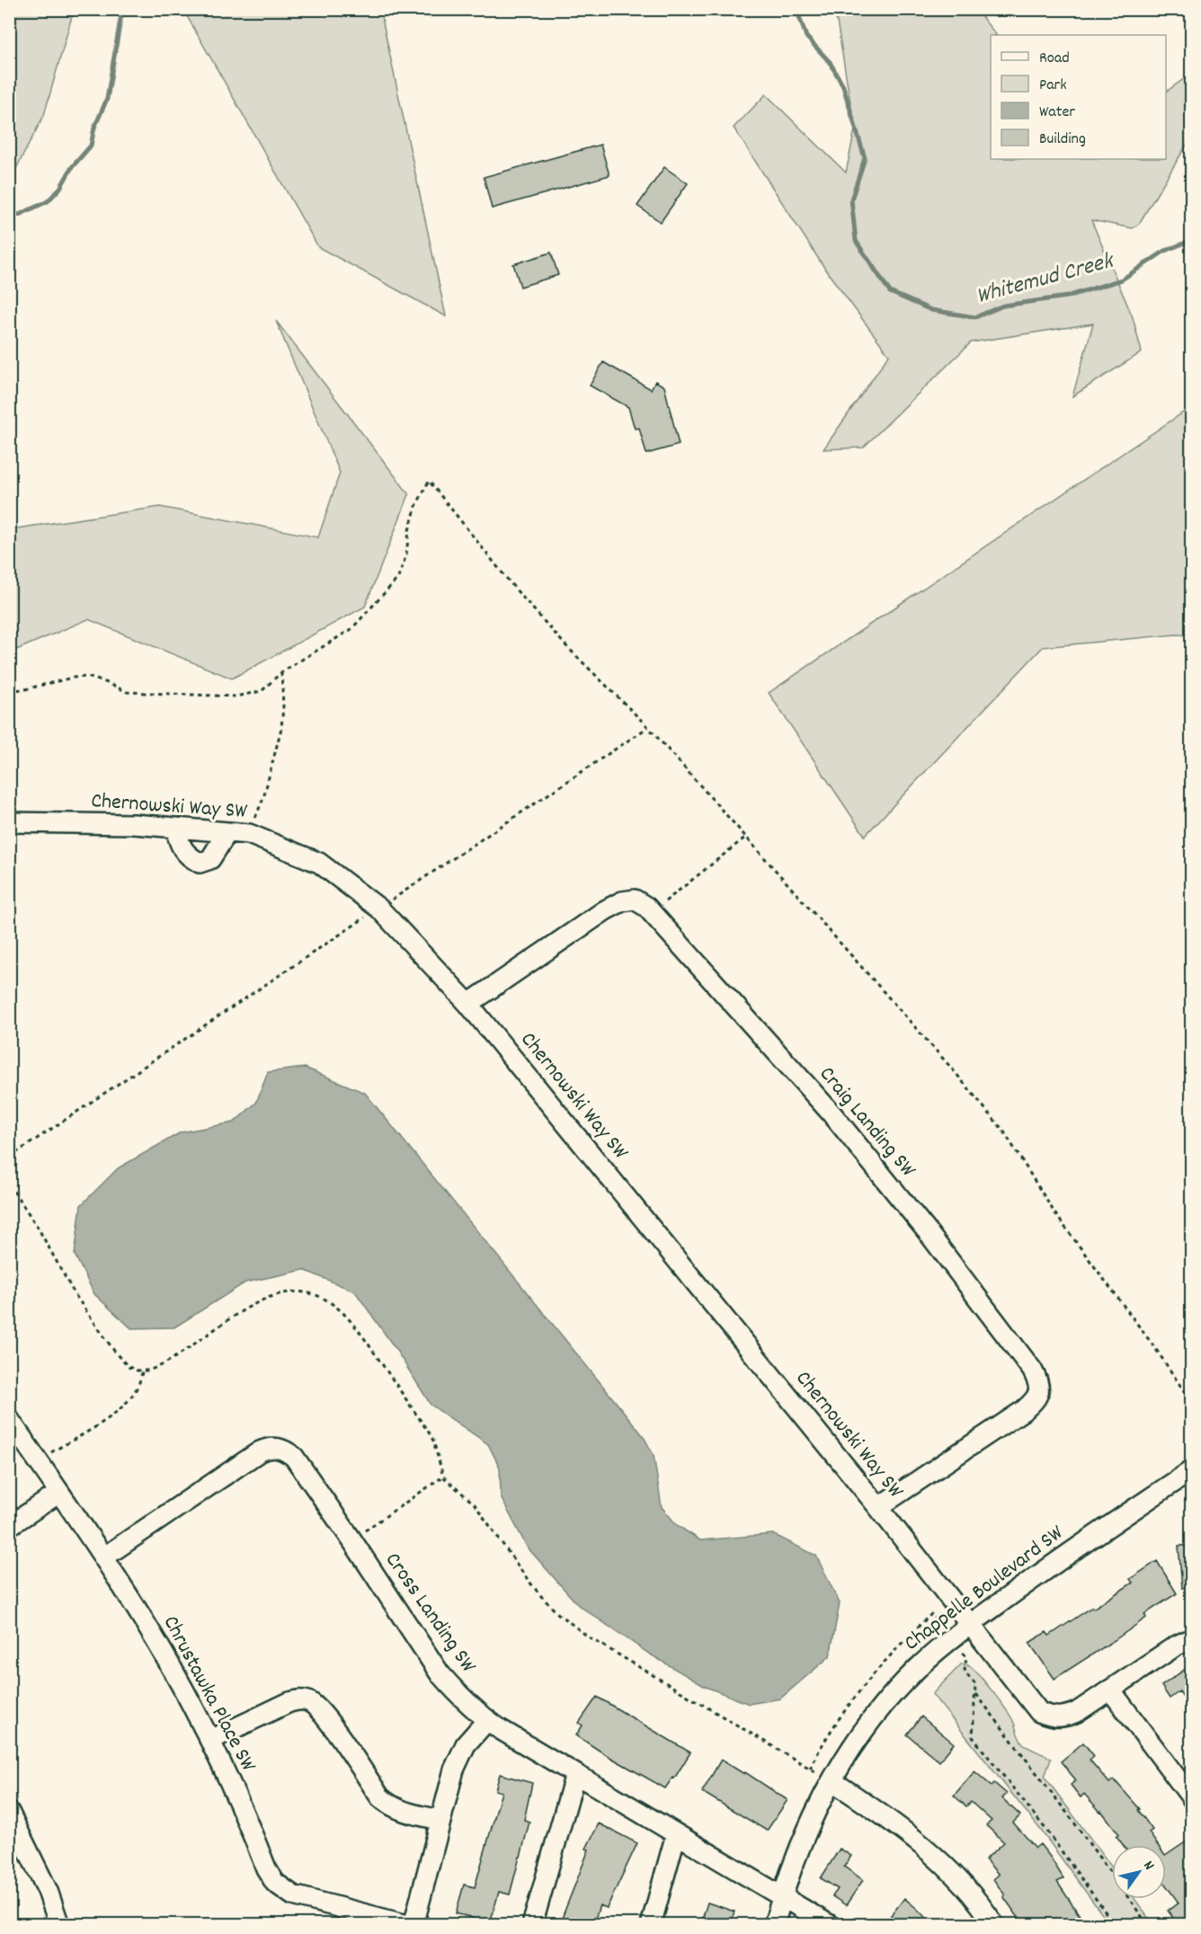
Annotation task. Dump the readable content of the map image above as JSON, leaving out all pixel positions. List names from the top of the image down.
{
  "streets": {
    "street": [
      "Chernowski Way SW",
      "Craig Landing SW",
      "Chappelle Boulevard SW",
      "Cross Landing SW",
      "Chrustawka Place SW"
    ]
  },
  "crossings": [
    ["Chernowski Way SW", "Craig Landing SW"],
    ["Chernowski Way SW", "Chappelle Boulevard SW"],
    ["Chappelle Boulevard SW", "Cross Landing SW"],
    ["Cross Landing SW", "Chrustawka Place SW"]
  ],
  "water": ["Whitemud Creek"],
  "legend": [
    "Road",
    "Park",
    "Water",
    "Building"
  ],
  "north": "top right"
}
